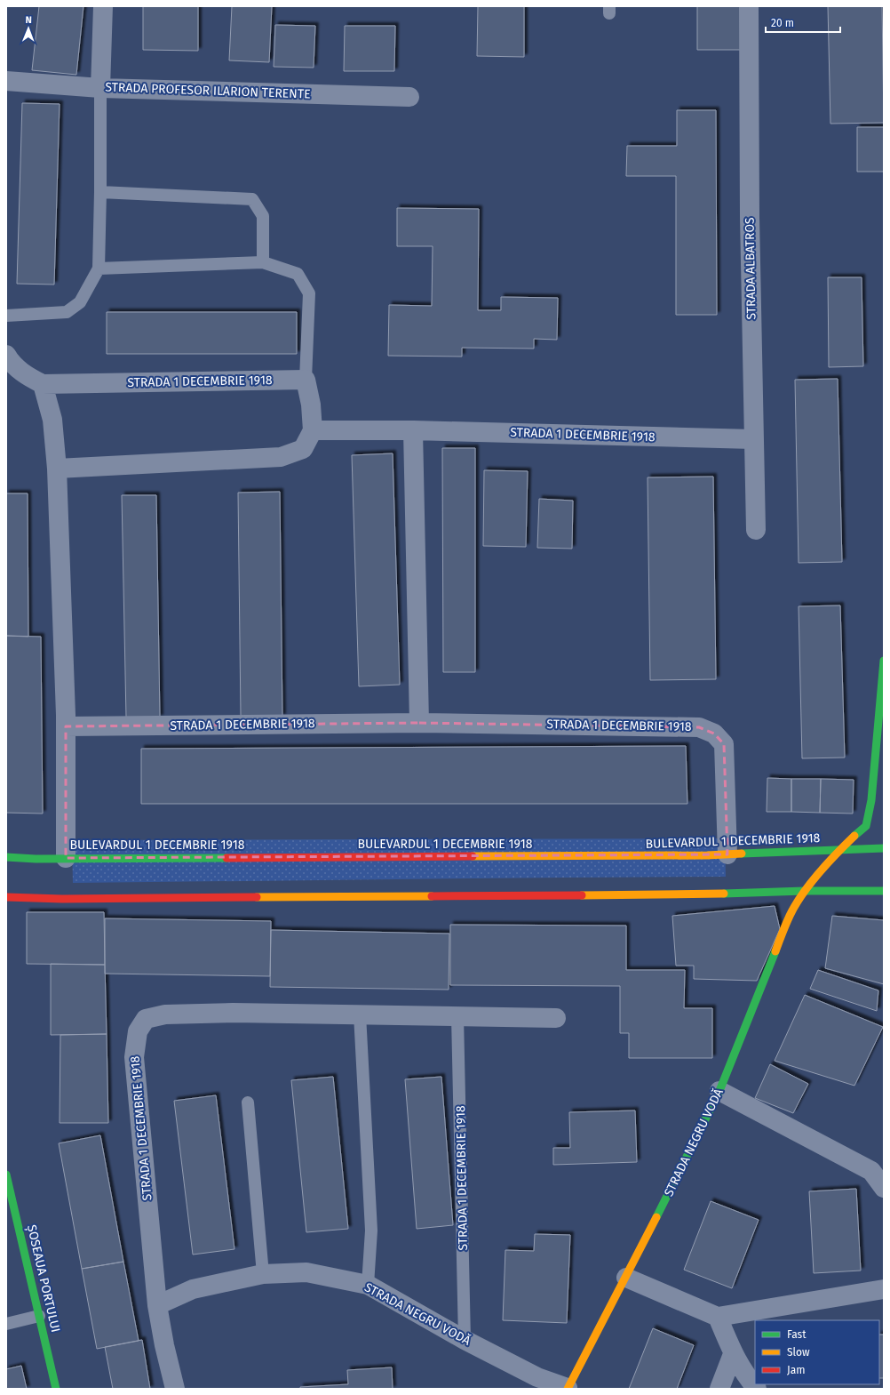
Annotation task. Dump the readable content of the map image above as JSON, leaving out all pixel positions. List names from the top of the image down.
{
  "streets": {
    "main road": ["BULEVARDUL 1 DECEMBRIE 1918", "STRADA NEGRU VODĂ", "ȘOSEAUA PORTULUI"],
    "street": ["STRADA PROFESOR ILARION TERENTE", "STRADA ALBATROS", "STRADA 1 DECEMBRIE 1918"]
  },
  "crossings": [
    ["STRADA ALBATROS", "STRADA 1 DECEMBRIE 1918"],
    ["STRADA 1 DECEMBRIE 1918", "BULEVARDUL 1 DECEMBRIE 1918"],
    ["STRADA 1 DECEMBRIE 1918", "STRADA NEGRU VODĂ"],
    ["BULEVARDUL 1 DECEMBRIE 1918", "STRADA NEGRU VODĂ"]
  ],
  "legend": ["Fast", "Slow", "Jam"],
  "scale_bar": "20 m",
  "north": "top"
}
